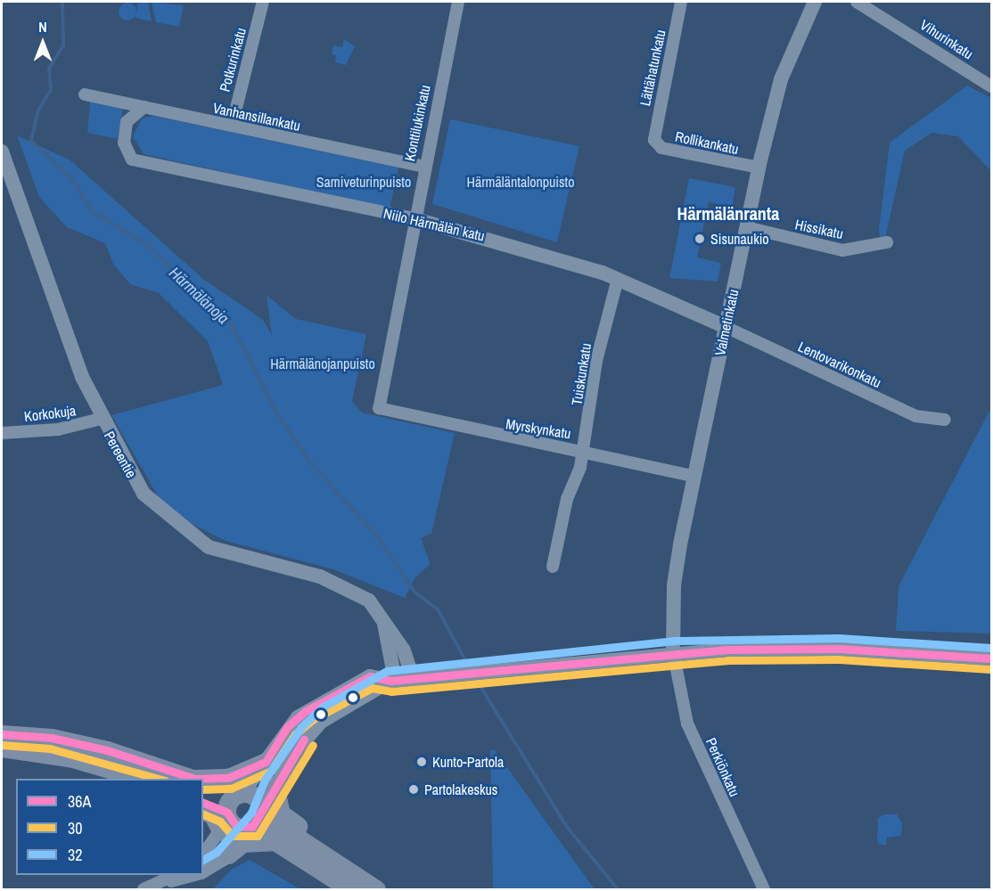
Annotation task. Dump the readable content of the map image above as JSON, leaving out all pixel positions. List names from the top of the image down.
{
  "streets": {
    "street": [
      "Vihurinkatu",
      "Potkurinkatu",
      "Lättähatunkatu",
      "Vanhansillankatu",
      "Konttilukinkatu",
      "Rollikankatu",
      "Niilo Härmälän katu",
      "Hissikatu",
      "Valmetinkatu",
      "Lentovarikonkatu",
      "Tuiskunkatu",
      "Korkokuja",
      "Myrskynkatu",
      "Pereentie",
      "Perkiönkatu"
    ]
  },
  "crossings": [
    ["Potkurinkatu", "Vanhansillankatu"],
    ["Lättähatunkatu", "Rollikankatu"],
    ["Vanhansillankatu", "Konttilukinkatu"],
    ["Vanhansillankatu", "Niilo Härmälän katu"],
    ["Konttilukinkatu", "Niilo Härmälän katu"],
    ["Konttilukinkatu", "Myrskynkatu"],
    ["Rollikankatu", "Valmetinkatu"],
    ["Niilo Härmälän katu", "Valmetinkatu"],
    ["Niilo Härmälän katu", "Lentovarikonkatu"],
    ["Niilo Härmälän katu", "Tuiskunkatu"],
    ["Hissikatu", "Valmetinkatu"],
    ["Valmetinkatu", "Lentovarikonkatu"],
    ["Valmetinkatu", "Myrskynkatu"],
    ["Valmetinkatu", "Perkiönkatu"],
    ["Tuiskunkatu", "Myrskynkatu"],
    ["Korkokuja", "Pereentie"]
  ],
  "districts": ["Härmälänranta"],
  "water": ["Härmälänoja"],
  "parks": ["Samiveturinpuisto", "Härmäläntalonpuisto", "Härmälänojanpuisto"],
  "places": ["Sisunaukio", "Kunto-Partola", "Partolakeskus"],
  "lines": ["transit line 32", "transit line 36A", "transit line 30"],
  "legend": ["36A", "30", "32"],
  "north": "top"
}
